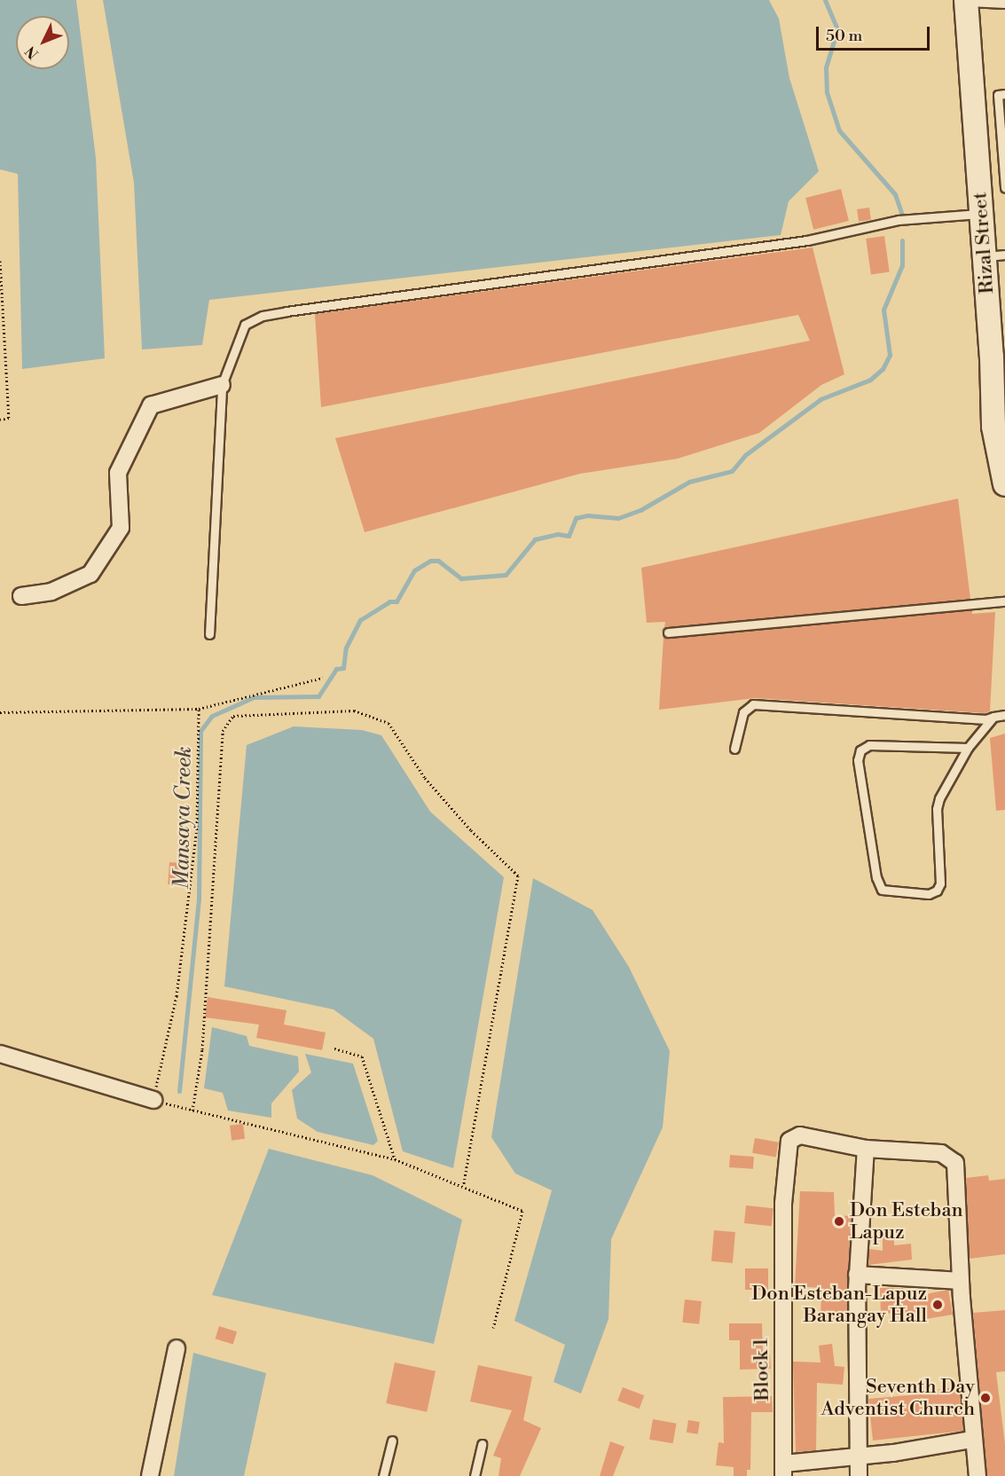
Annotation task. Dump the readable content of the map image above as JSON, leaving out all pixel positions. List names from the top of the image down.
{
  "streets": {
    "main road": ["Rizal Street"],
    "street": ["Block 1"]
  },
  "water": ["Mansaya Creek"],
  "places": ["Don Esteban Lapuz", "Don Esteban-Lapuz Barangay Hall", "Seventh Day Adventist Church"],
  "scale_bar": "50 m",
  "north": "bottom left"
}
